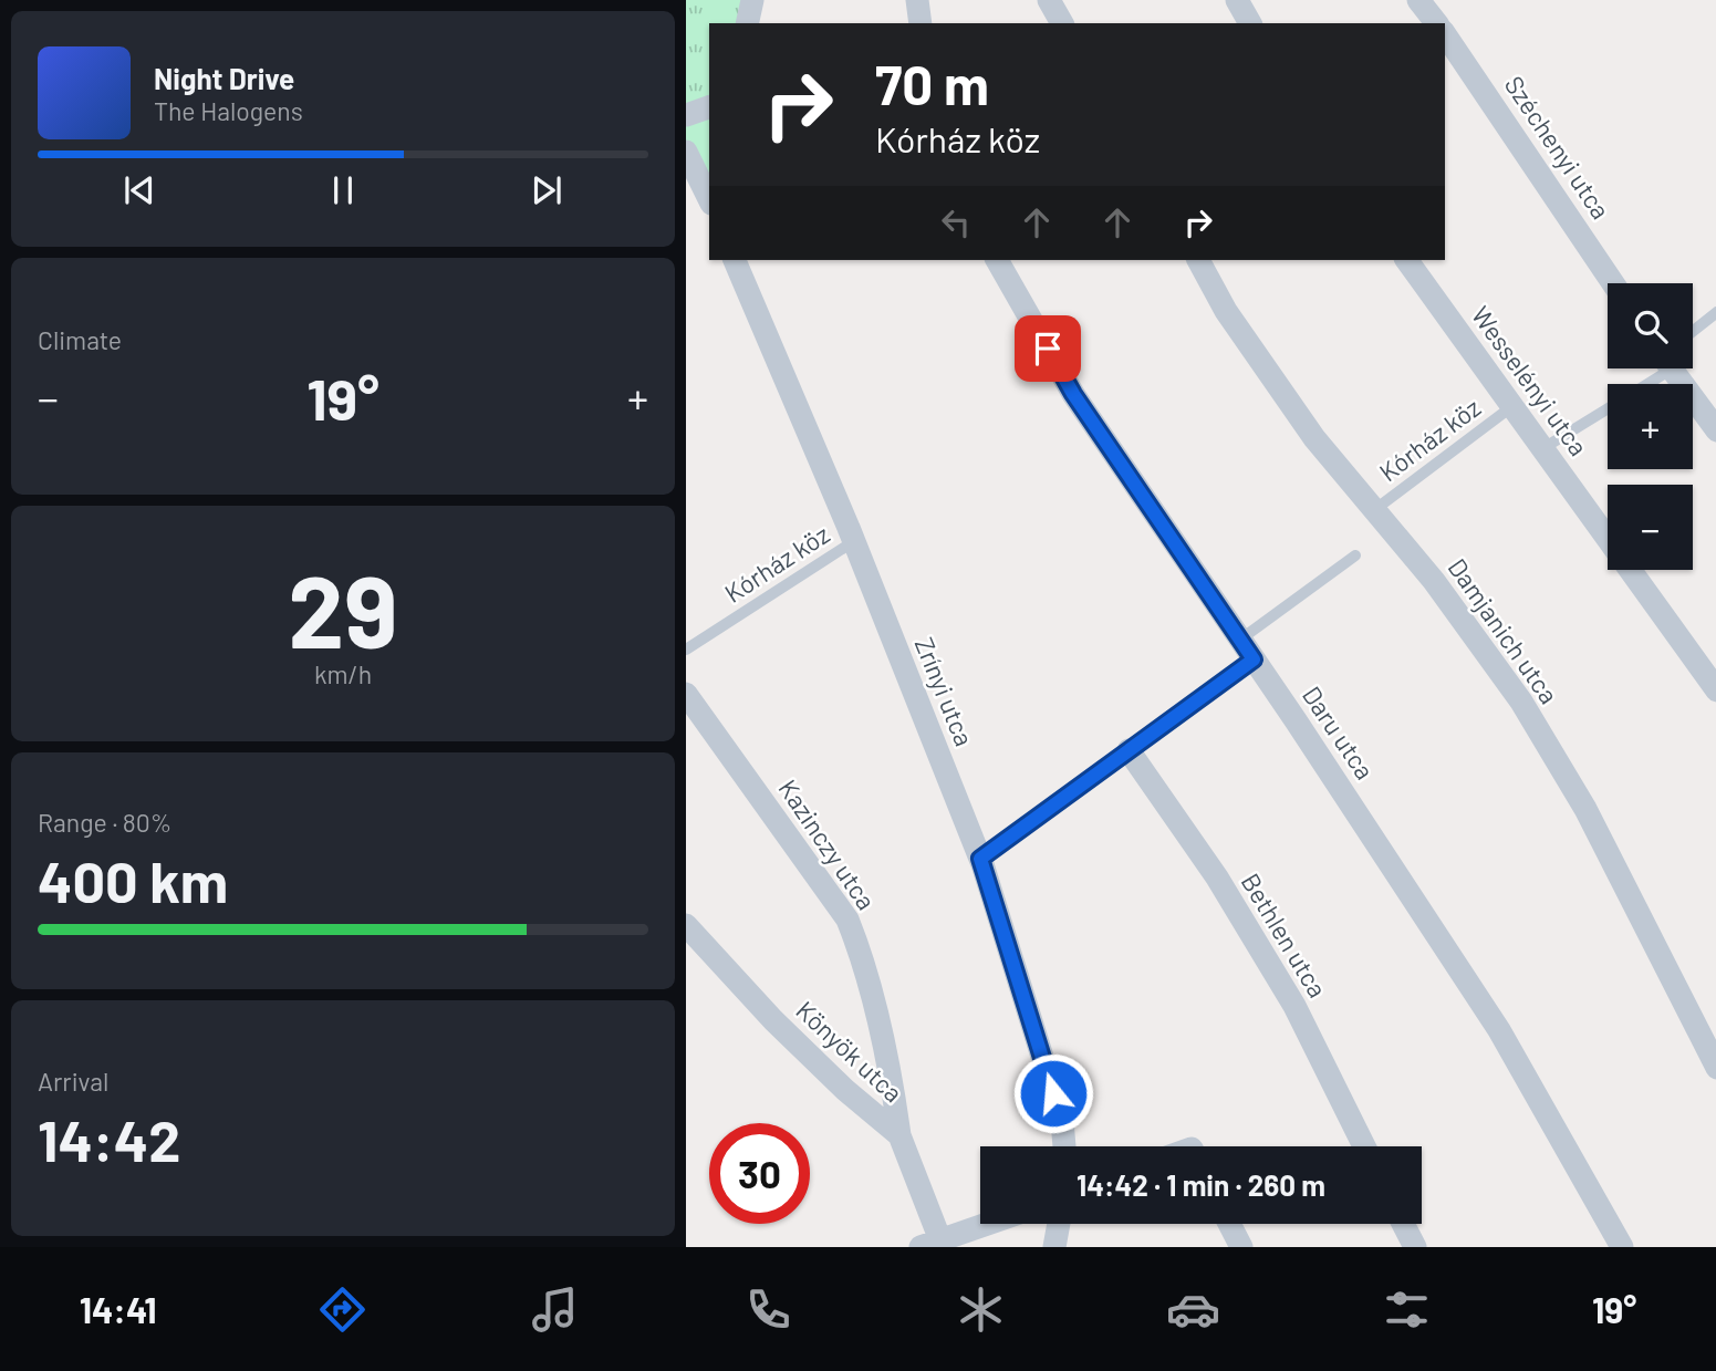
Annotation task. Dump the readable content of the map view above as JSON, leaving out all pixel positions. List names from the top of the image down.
{
  "streets": {
    "street": [
      "Széchenyi utca",
      "Wesselényi utca",
      "Damjanich utca",
      "Zrínyi utca",
      "Daru utca",
      "Kazinczy utca",
      "Bethlen utca",
      "Könyök utca"
    ],
    "lane": ["Kórház köz"]
  },
  "crossings": [
    ["Wesselényi utca", "Kórház köz"],
    ["Kórház köz", "Damjanich utca"],
    ["Kórház köz", "Zrínyi utca"],
    ["Kazinczy utca", "Könyök utca"]
  ],
  "page": {
    "turn": ["70 m", "Kórház köz"],
    "song": ["Night Drive", "The Halogens"],
    "tile": [
      "Climate",
      ["29", "km/h"],
      ["Range · 80%", "400 km"],
      ["Arrival", "14:42"]
    ],
    "map_buttons": ["+", "−"],
    "heat": ["−", "19°", "+"],
    "limit": "30",
    "trip": "14:42 · 1 min · 260 m",
    "tabs": ["14:41", "19°"]
  }
}
